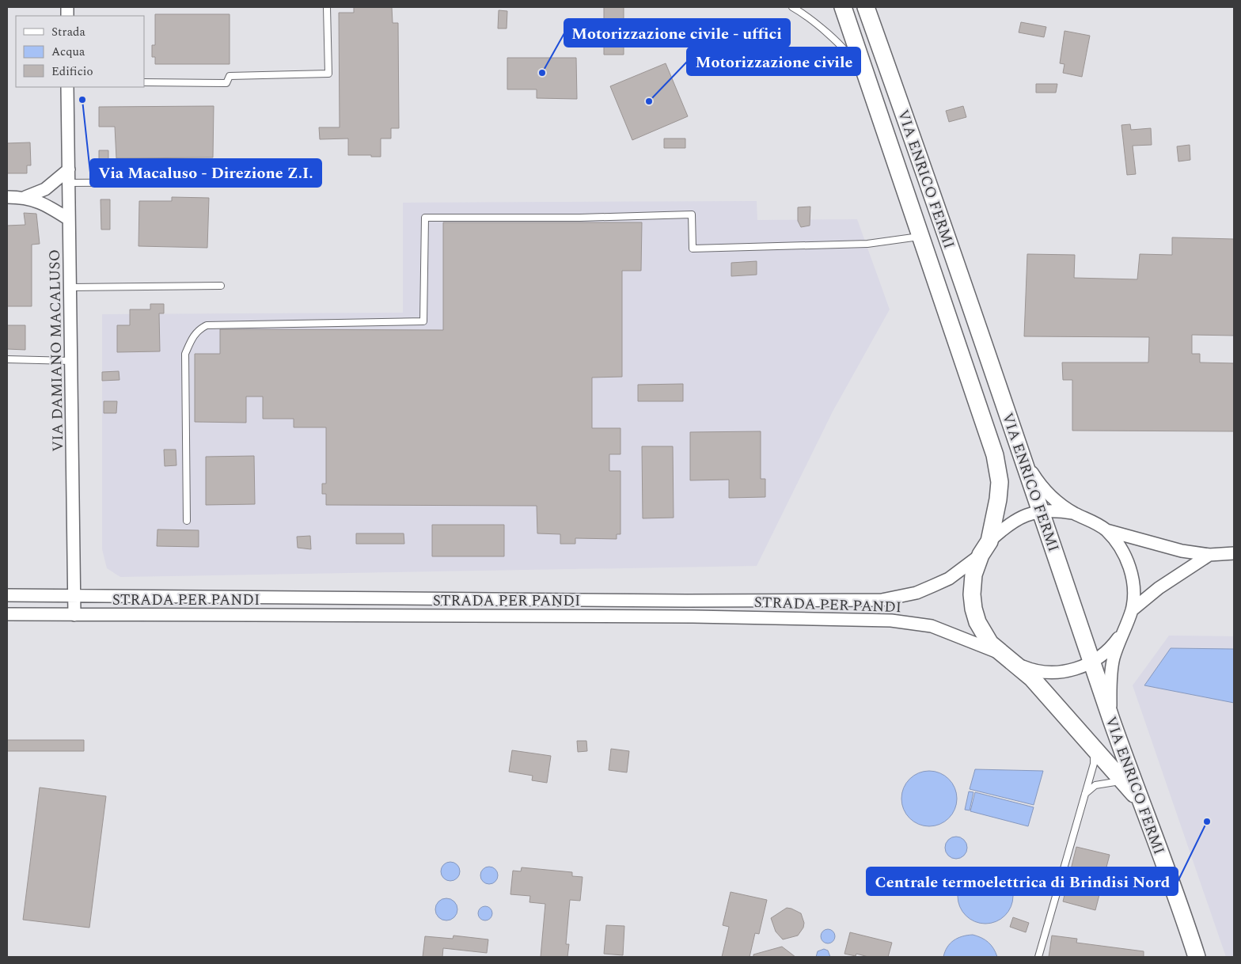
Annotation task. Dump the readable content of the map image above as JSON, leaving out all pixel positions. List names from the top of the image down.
{
  "streets": {
    "street": ["VIA ENRICO FERMI", "VIA DAMIANO MACALUSO", "STRADA PER PANDI"]
  },
  "crossings": [
    ["VIA ENRICO FERMI", "STRADA PER PANDI"],
    ["VIA DAMIANO MACALUSO", "STRADA PER PANDI"]
  ],
  "places": [
    "Motorizzazione civile - uffici",
    "Via Macaluso - Direzione Z.I.",
    "Motorizzazione civile",
    "Centrale termoelettrica di Brindisi Nord"
  ],
  "legend": ["Strada", "Acqua", "Edificio"]
}
